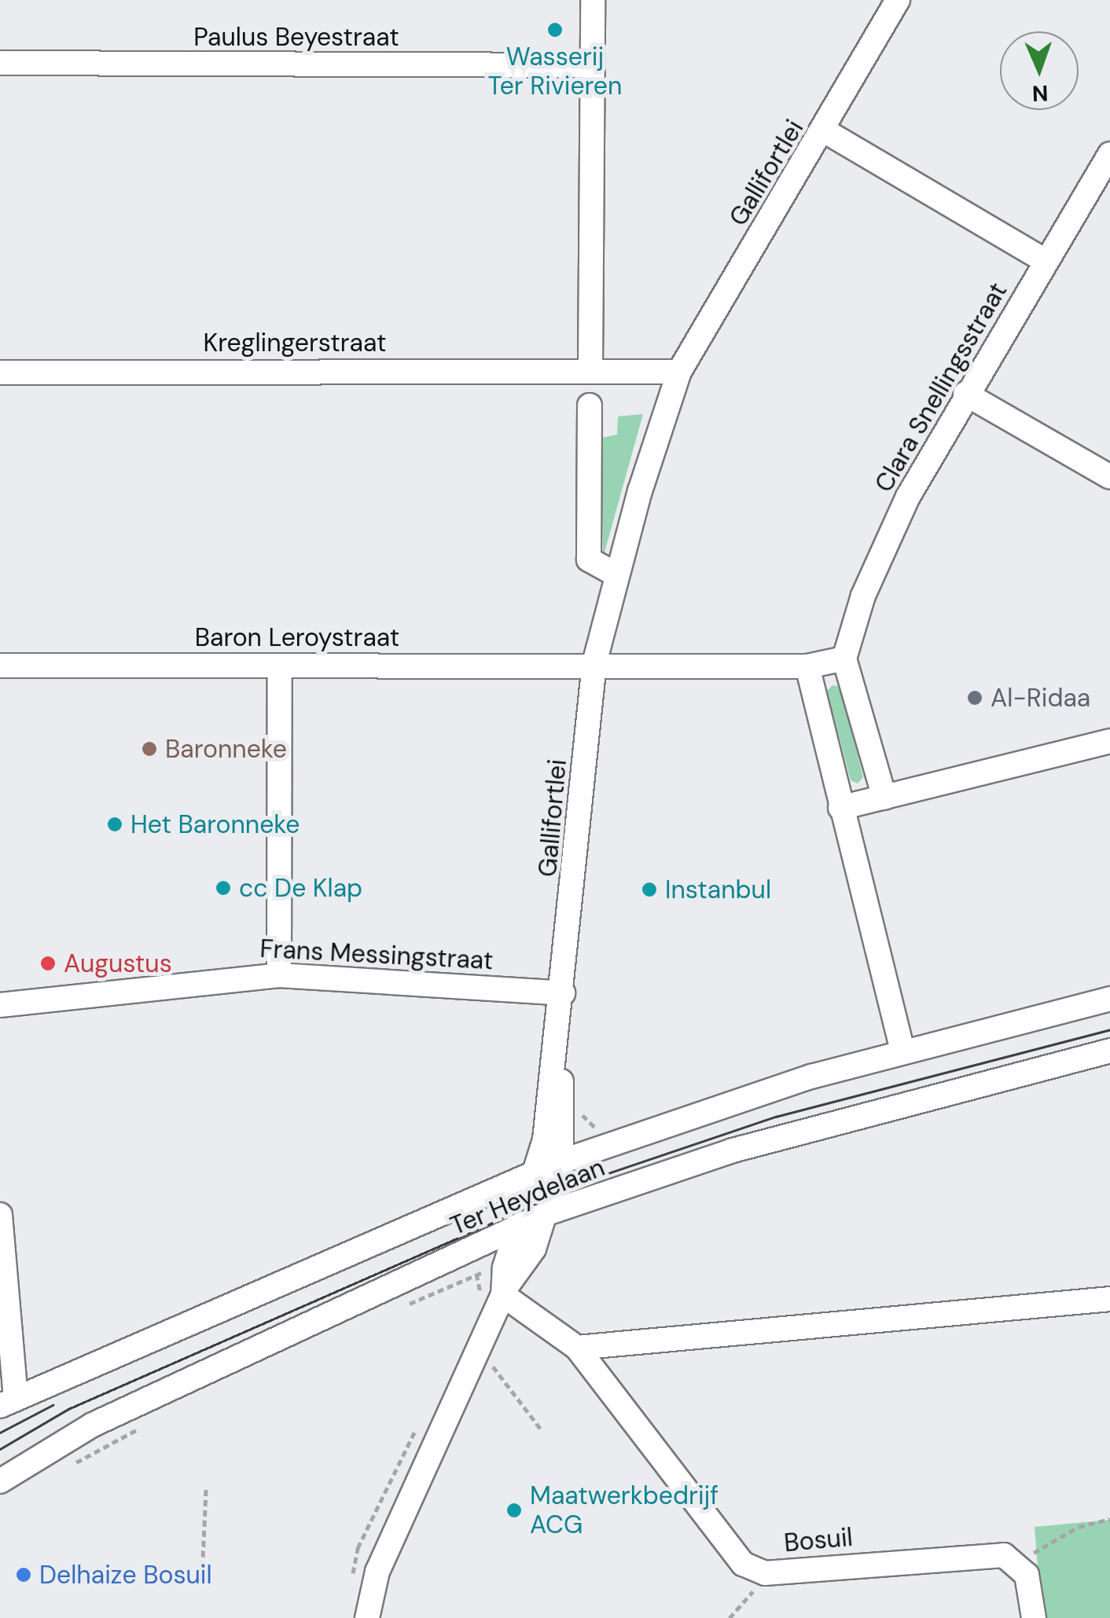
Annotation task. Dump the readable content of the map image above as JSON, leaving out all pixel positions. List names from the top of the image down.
{
  "streets": {
    "street": [
      "Paulus Beyestraat",
      "Gallifortlei",
      "Kreglingerstraat",
      "Clara Snellingsstraat",
      "Baron Leroystraat",
      "Frans Messingstraat",
      "Ter Heydelaan",
      "Bosuil"
    ]
  },
  "crossings": [
    ["Gallifortlei", "Baron Leroystraat"],
    ["Gallifortlei", "Frans Messingstraat"],
    ["Gallifortlei", "Ter Heydelaan"],
    ["Gallifortlei", "Bosuil"]
  ],
  "places": [
    "Wasserij Ter Rivieren",
    "Al-Ridaa",
    "Baronneke",
    "Het Baronneke",
    "cc De Klap",
    "Instanbul",
    "Augustus",
    "Maatwerkbedrijf ACG",
    "Delhaize Bosuil"
  ],
  "north": "bottom"
}
